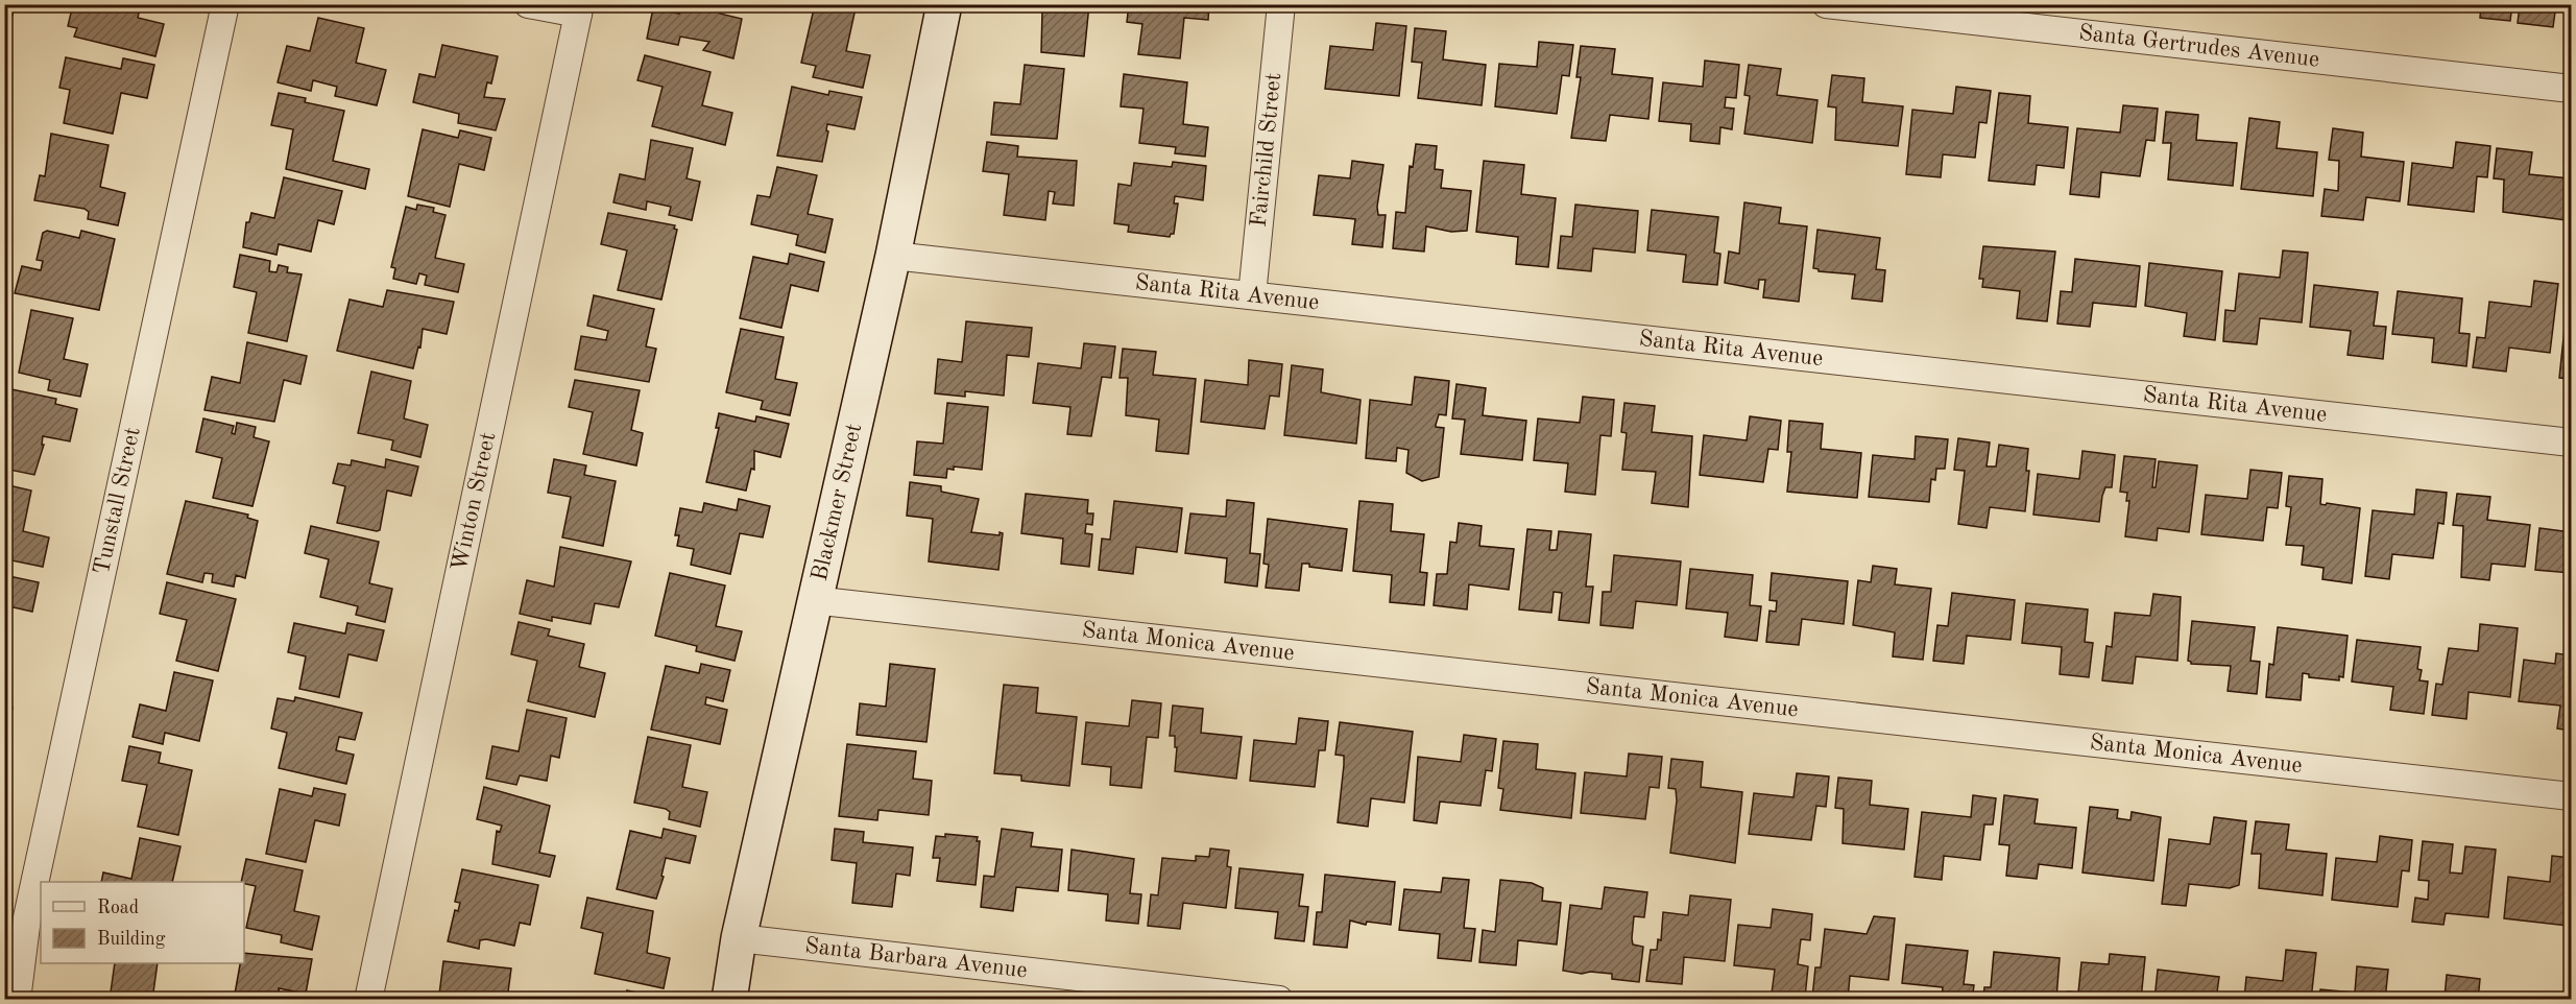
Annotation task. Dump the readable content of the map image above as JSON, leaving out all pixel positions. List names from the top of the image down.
{
  "streets": {
    "street": [
      "Santa Gertrudes Avenue",
      "Fairchild Street",
      "Santa Rita Avenue",
      "Tunstall Street",
      "Winton Street",
      "Blackmer Street",
      "Santa Monica Avenue",
      "Santa Barbara Avenue"
    ]
  },
  "crossings": [
    ["Fairchild Street", "Santa Rita Avenue"],
    ["Santa Rita Avenue", "Blackmer Street"],
    ["Blackmer Street", "Santa Monica Avenue"],
    ["Blackmer Street", "Santa Barbara Avenue"]
  ],
  "legend": ["Road", "Building"]
}
